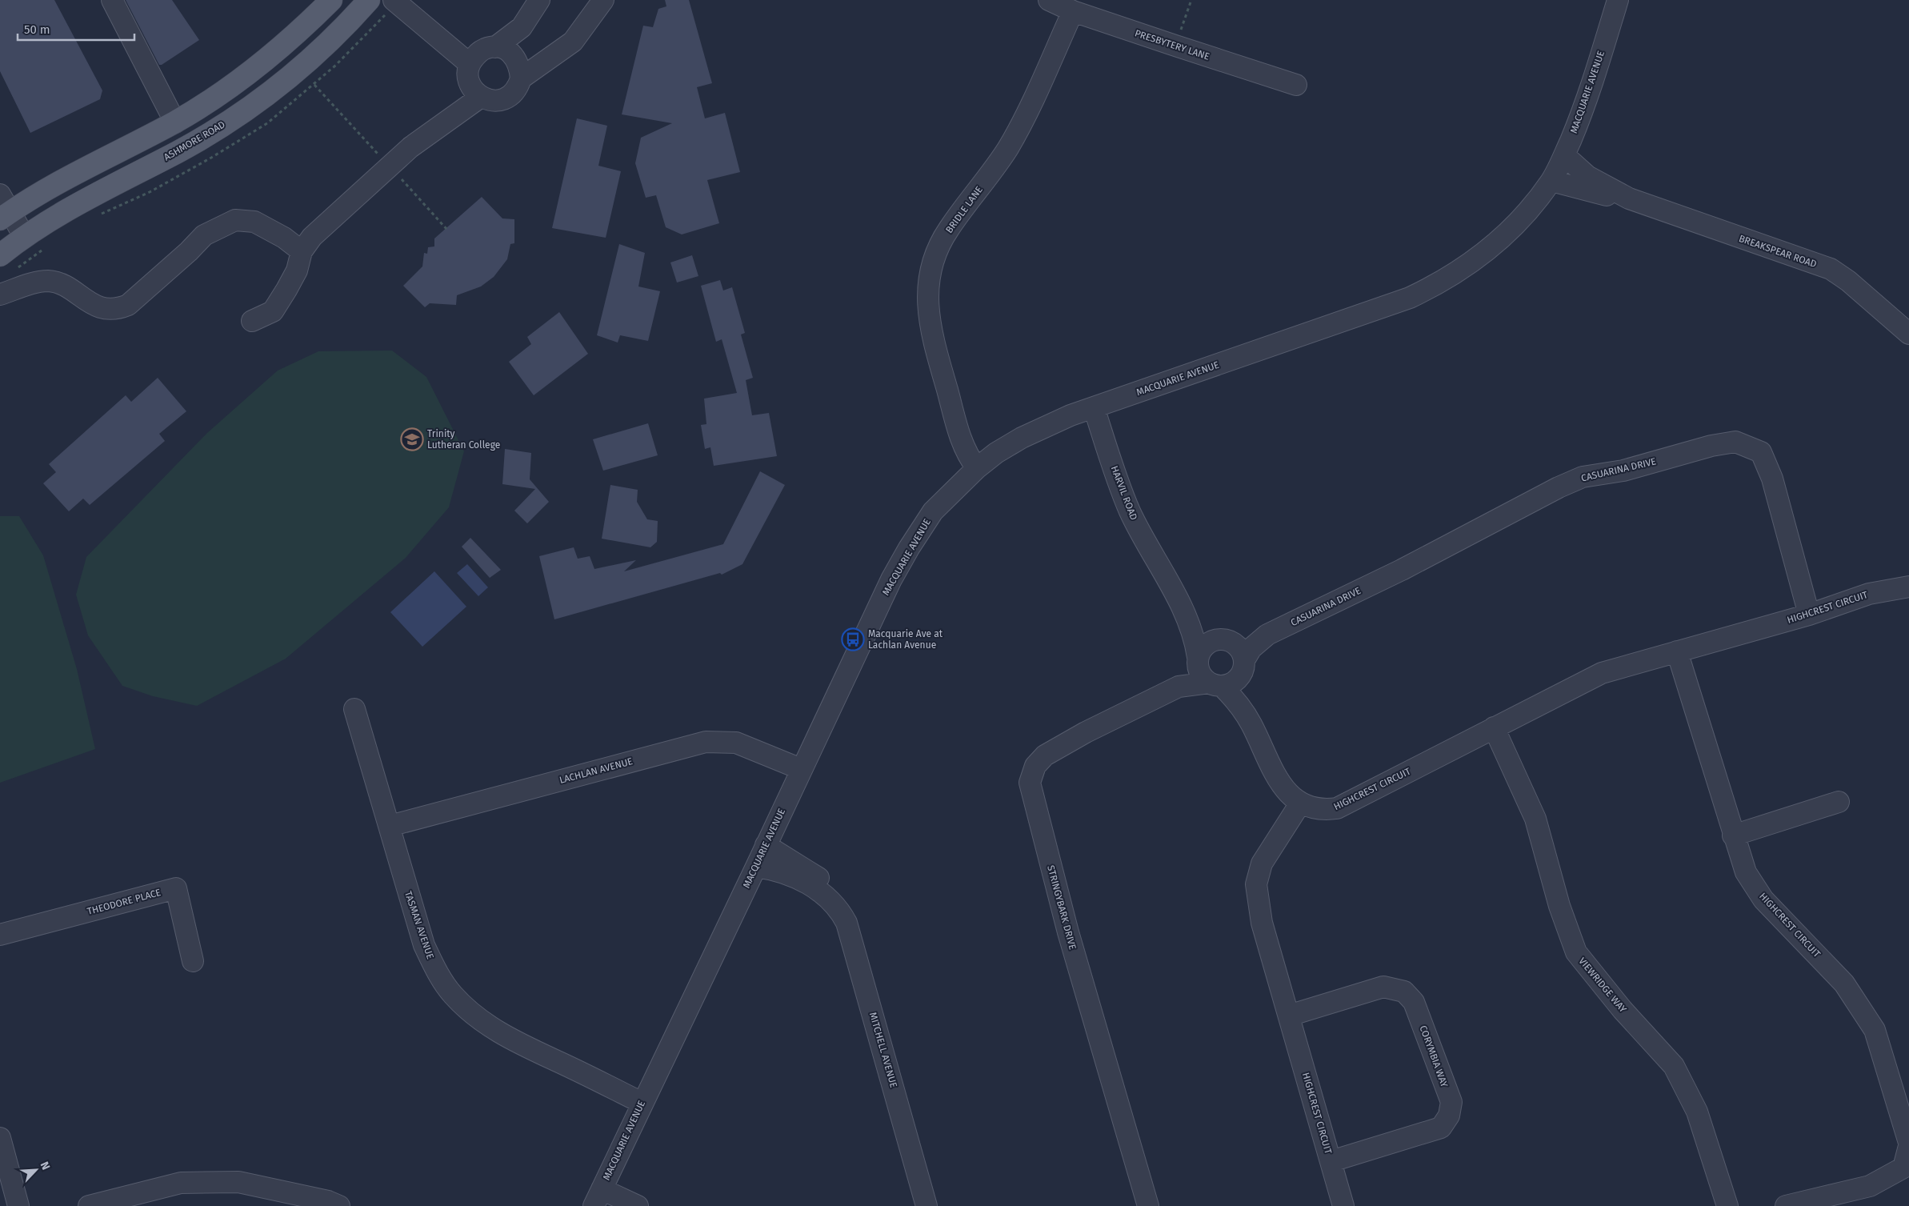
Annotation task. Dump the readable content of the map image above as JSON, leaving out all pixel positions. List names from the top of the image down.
{
  "streets": {
    "main road": ["ASHMORE ROAD"],
    "street": [
      "PRESBYTERY LANE",
      "MACQUARIE AVENUE",
      "BRIDLE LANE",
      "BREAKSPEAR ROAD",
      "CASUARINA DRIVE",
      "HARVIL ROAD",
      "HIGHCREST CIRCUIT",
      "LACHLAN AVENUE",
      "THEODORE PLACE",
      "STRINGYBARK DRIVE",
      "TASMAN AVENUE",
      "VIEWRIDGE WAY",
      "MITCHELL AVENUE",
      "CORYMBIA WAY"
    ]
  },
  "crossings": [
    ["PRESBYTERY LANE", "BRIDLE LANE"],
    ["MACQUARIE AVENUE", "BRIDLE LANE"],
    ["MACQUARIE AVENUE", "BREAKSPEAR ROAD"],
    ["MACQUARIE AVENUE", "HARVIL ROAD"],
    ["MACQUARIE AVENUE", "LACHLAN AVENUE"],
    ["MACQUARIE AVENUE", "TASMAN AVENUE"],
    ["MACQUARIE AVENUE", "MITCHELL AVENUE"],
    ["CASUARINA DRIVE", "HARVIL ROAD"],
    ["CASUARINA DRIVE", "HIGHCREST CIRCUIT"],
    ["CASUARINA DRIVE", "STRINGYBARK DRIVE"],
    ["HARVIL ROAD", "STRINGYBARK DRIVE"],
    ["HIGHCREST CIRCUIT", "VIEWRIDGE WAY"],
    ["HIGHCREST CIRCUIT", "CORYMBIA WAY"],
    ["LACHLAN AVENUE", "TASMAN AVENUE"]
  ],
  "places": {
    "school or university": ["Trinity Lutheran College"],
    "bus stop": ["Macquarie Ave at Lachlan Avenue"]
  },
  "scale_bar": "50 m",
  "north": "top right"
}
